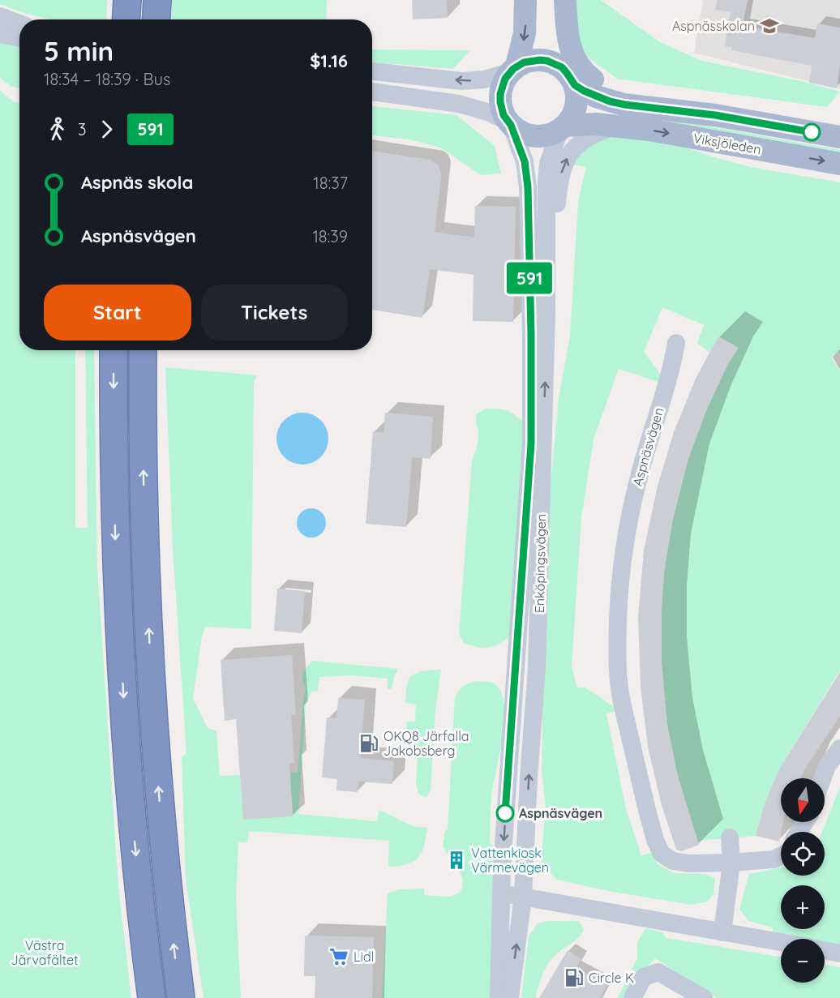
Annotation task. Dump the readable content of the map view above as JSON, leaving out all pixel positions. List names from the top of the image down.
{
  "streets": {
    "main road": ["Viksjöleden"],
    "street": ["Aspnäsvägen", "Enköpingsvägen"]
  },
  "crossings": [
    ["Viksjöleden", "Enköpingsvägen"]
  ],
  "parks": ["Västra Järvafältet"],
  "places": {
    "school or university": ["Aspnässkolan"],
    "fuel station": ["OKQ8 Järfalla Jakobsberg", "Circle K"],
    "other": ["Aspnäsvägen"],
    "building": ["Vattenkiosk Värmevägen"],
    "supermarket": ["Lidl"]
  },
  "lines": ["bus line 591"],
  "north": "bottom",
  "page": {
    "on_map": "591",
    "heading": ["5 min", "18:34 – 18:39 · Bus", "$1.16"],
    "legs": ["3", "591"],
    "list": [
      {
        "name": "Aspnäs skola",
        "value": "18:37"
      },
      {
        "name": "Aspnäsvägen",
        "value": "18:39"
      }
    ],
    "buttons": ["Start", "Tickets"],
    "map_buttons": ["+", "−"]
  }
}
